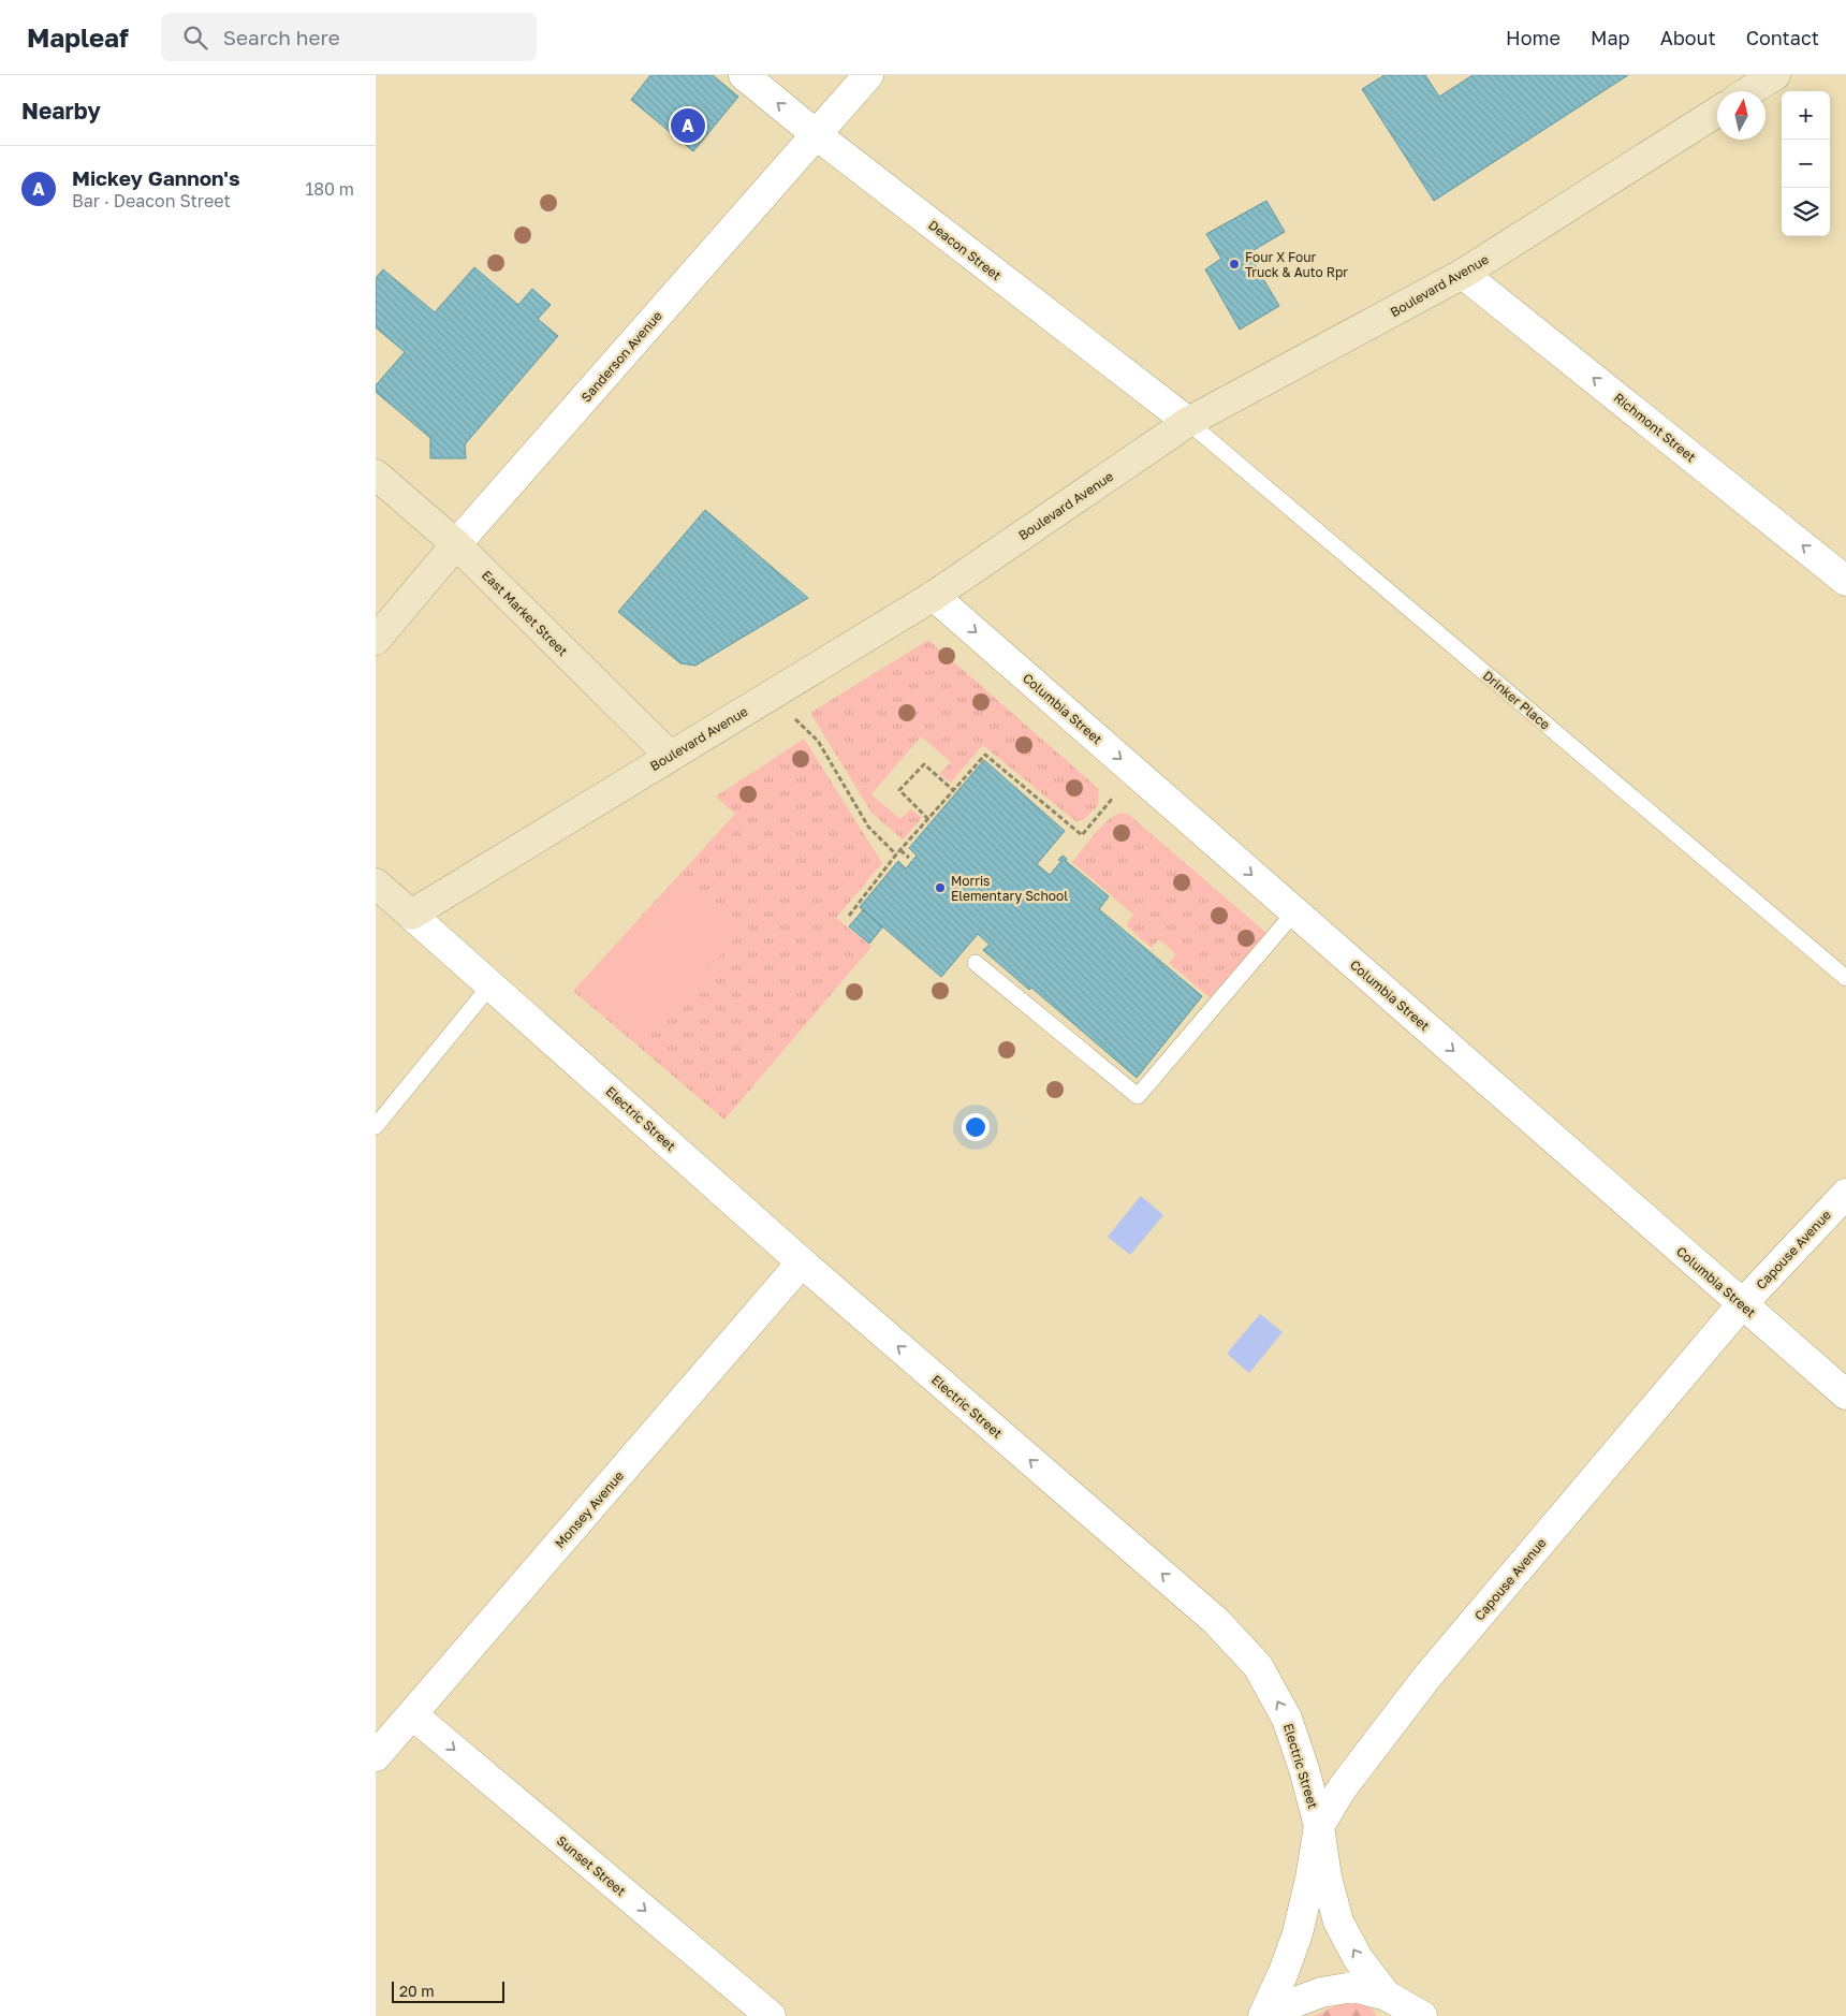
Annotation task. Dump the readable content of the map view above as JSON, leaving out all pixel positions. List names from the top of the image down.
{
  "streets": {
    "street": [
      "Deacon Street",
      "Boulevard Avenue",
      "Sanderson Avenue",
      "Richmont Street",
      "East Market Street",
      "Columbia Street",
      "Electric Street",
      "Capouse Avenue",
      "Monsey Avenue",
      "Sunset Street"
    ],
    "lane": ["Drinker Place"]
  },
  "crossings": [
    ["Deacon Street", "Boulevard Avenue"],
    ["Deacon Street", "Sanderson Avenue"],
    ["Deacon Street", "Drinker Place"],
    ["Boulevard Avenue", "Richmont Street"],
    ["Boulevard Avenue", "East Market Street"],
    ["Boulevard Avenue", "Drinker Place"],
    ["Boulevard Avenue", "Columbia Street"],
    ["Boulevard Avenue", "Electric Street"],
    ["Sanderson Avenue", "East Market Street"],
    ["Columbia Street", "Capouse Avenue"],
    ["Electric Street", "Capouse Avenue"],
    ["Electric Street", "Monsey Avenue"],
    ["Monsey Avenue", "Sunset Street"]
  ],
  "one_way": [
    "Richmont Street",
    "Columbia Street",
    "Electric Street",
    "Sunset Street"
  ],
  "places": ["Four X Four Truck & Auto Rpr", "Morris Elementary School"],
  "scale_bar": "20 m",
  "north": "top",
  "page": {
    "header": "Mapleaf",
    "search": "Search here",
    "nav": [
      "Home",
      "Map",
      "About",
      "Contact"
    ],
    "heading": "Nearby",
    "map_buttons": ["+", "−"],
    "pins": "A",
    "list": [
      {
        "mark": "A",
        "name": "Mickey Gannon's",
        "note": "Bar · Deacon Street",
        "value": "180 m"
      }
    ],
    "scale": "20 m"
  }
}
